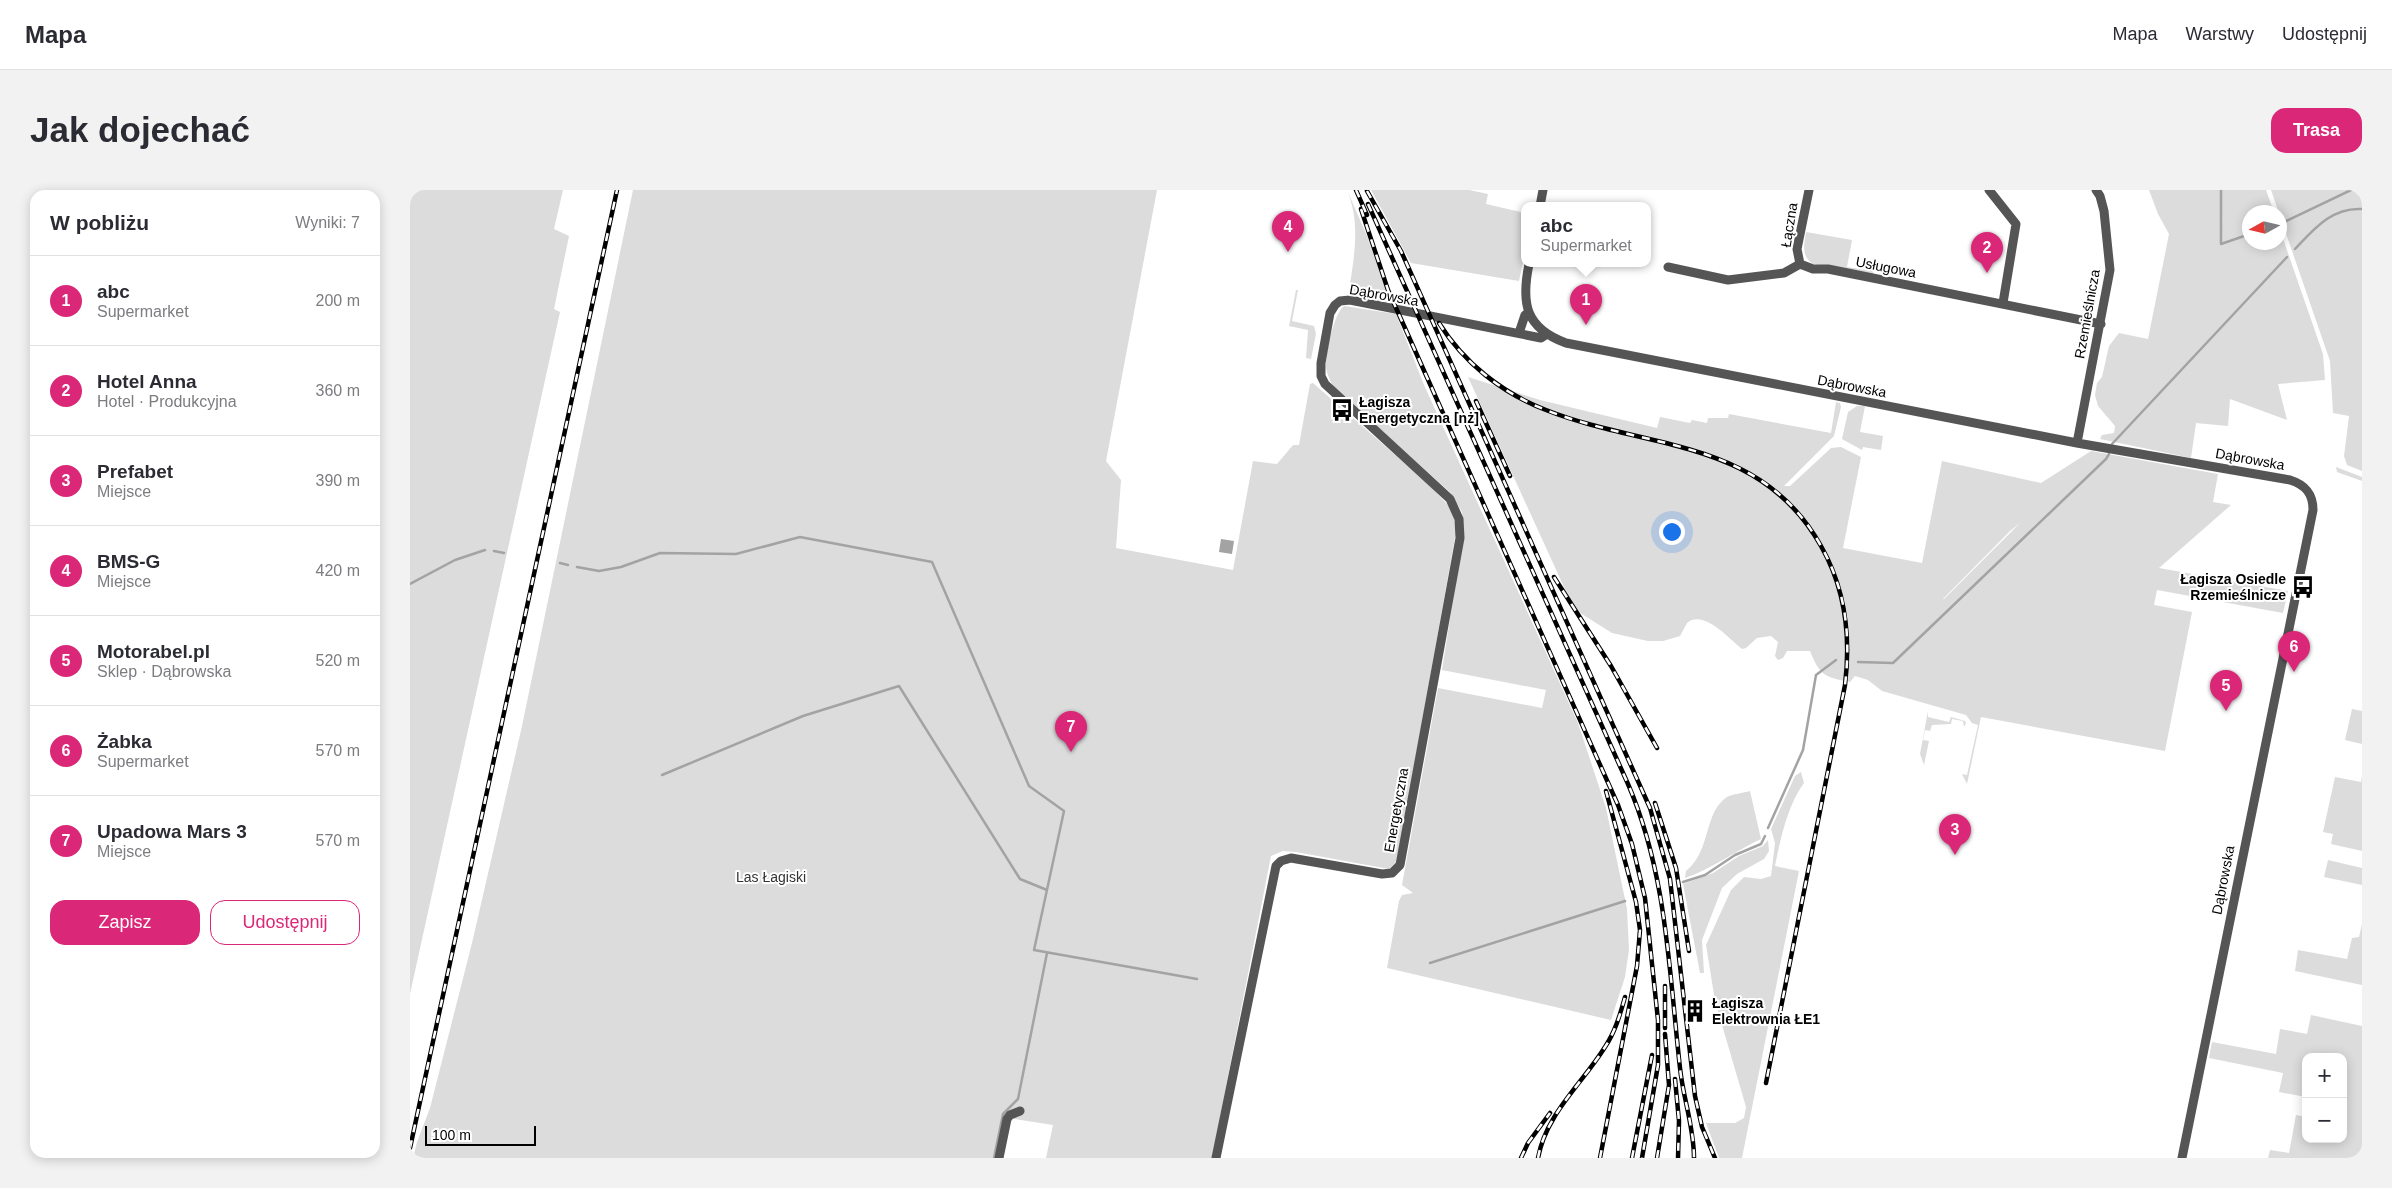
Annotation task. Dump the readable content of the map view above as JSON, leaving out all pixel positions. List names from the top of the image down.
{
  "streets": {
    "street": [
      "Łączna",
      "Usługowa",
      "Dąbrowska",
      "Rzemieślnicza",
      "Energetyczna"
    ]
  },
  "crossings": [
    ["Łączna", "Usługowa"],
    ["Usługowa", "Rzemieślnicza"],
    ["Dąbrowska", "Rzemieślnicza"],
    ["Dąbrowska", "Energetyczna"]
  ],
  "parks": ["Las Łagiski"],
  "places": {
    "bus stop": ["Łagisza Energetyczna [nż]", "Łagisza Osiedle Rzemieślnicze"],
    "building": ["Łagisza Elektrownia ŁE1"]
  },
  "scale_bar": "100 m",
  "north": "left",
  "page": {
    "header": "Mapa",
    "nav": ["Mapa", "Warstwy", "Udostępnij"],
    "buttons": [
      "Trasa",
      ["Zapisz", "Udostępnij"]
    ],
    "title": "Jak dojechać",
    "heading": ["W pobliżu", "Wyniki: 7"],
    "popup": ["abc", "Supermarket"],
    "pins": [
      "4",
      "2",
      "1",
      "6",
      "5",
      "7",
      "3"
    ],
    "list": [
      {
        "mark": "1",
        "name": "abc",
        "note": "Supermarket",
        "value": "200 m"
      },
      {
        "mark": "2",
        "name": "Hotel Anna",
        "note": "Hotel · Produkcyjna",
        "value": "360 m"
      },
      {
        "mark": "3",
        "name": "Prefabet",
        "note": "Miejsce",
        "value": "390 m"
      },
      {
        "mark": "4",
        "name": "BMS-G",
        "note": "Miejsce",
        "value": "420 m"
      },
      {
        "mark": "5",
        "name": "Motorabel.pl",
        "note": "Sklep · Dąbrowska",
        "value": "520 m"
      },
      {
        "mark": "6",
        "name": "Żabka",
        "note": "Supermarket",
        "value": "570 m"
      },
      {
        "mark": "7",
        "name": "Upadowa Mars 3",
        "note": "Miejsce",
        "value": "570 m"
      }
    ],
    "map_buttons": ["+", "−"],
    "scale": "100 m"
  }
}
